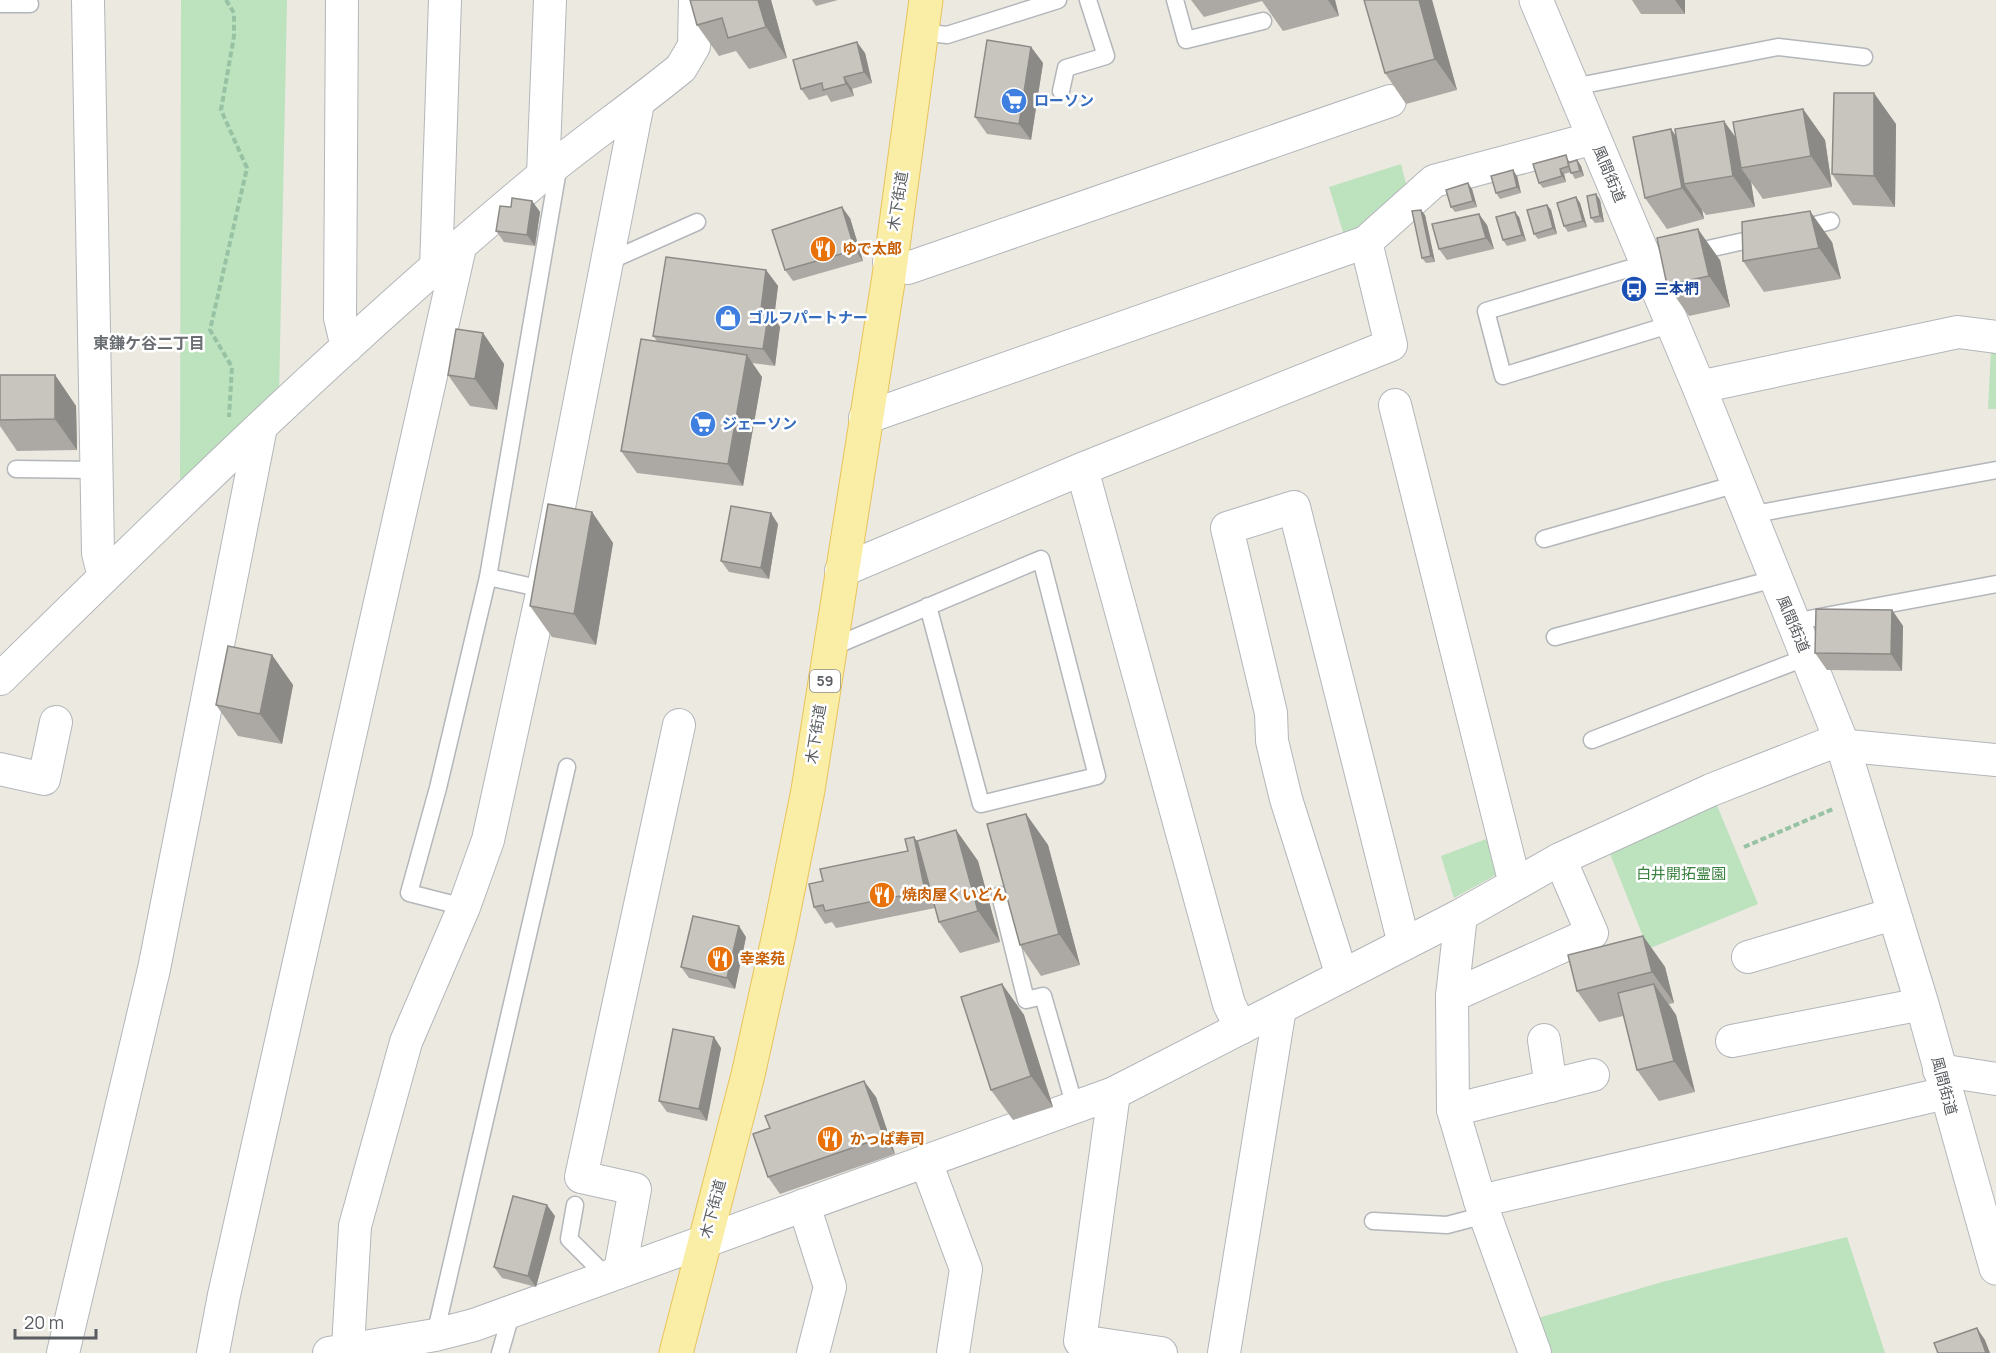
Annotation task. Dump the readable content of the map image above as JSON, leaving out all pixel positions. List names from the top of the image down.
{
  "streets": {
    "main road": ["木下街道", "59"],
    "street": ["風間街道"]
  },
  "districts": ["東鎌ケ谷二丁目"],
  "parks": ["白井開拓霊園"],
  "places": {
    "supermarket": ["ローソン", "ジェーソン"],
    "restaurant": [
      "ゆで太郎",
      "焼肉屋くいどん",
      "幸楽苑",
      "かっぱ寿司"
    ],
    "bus stop": ["三本椚"],
    "shop": ["ゴルフパートナー"]
  },
  "scale_bar": "20 m"
}
